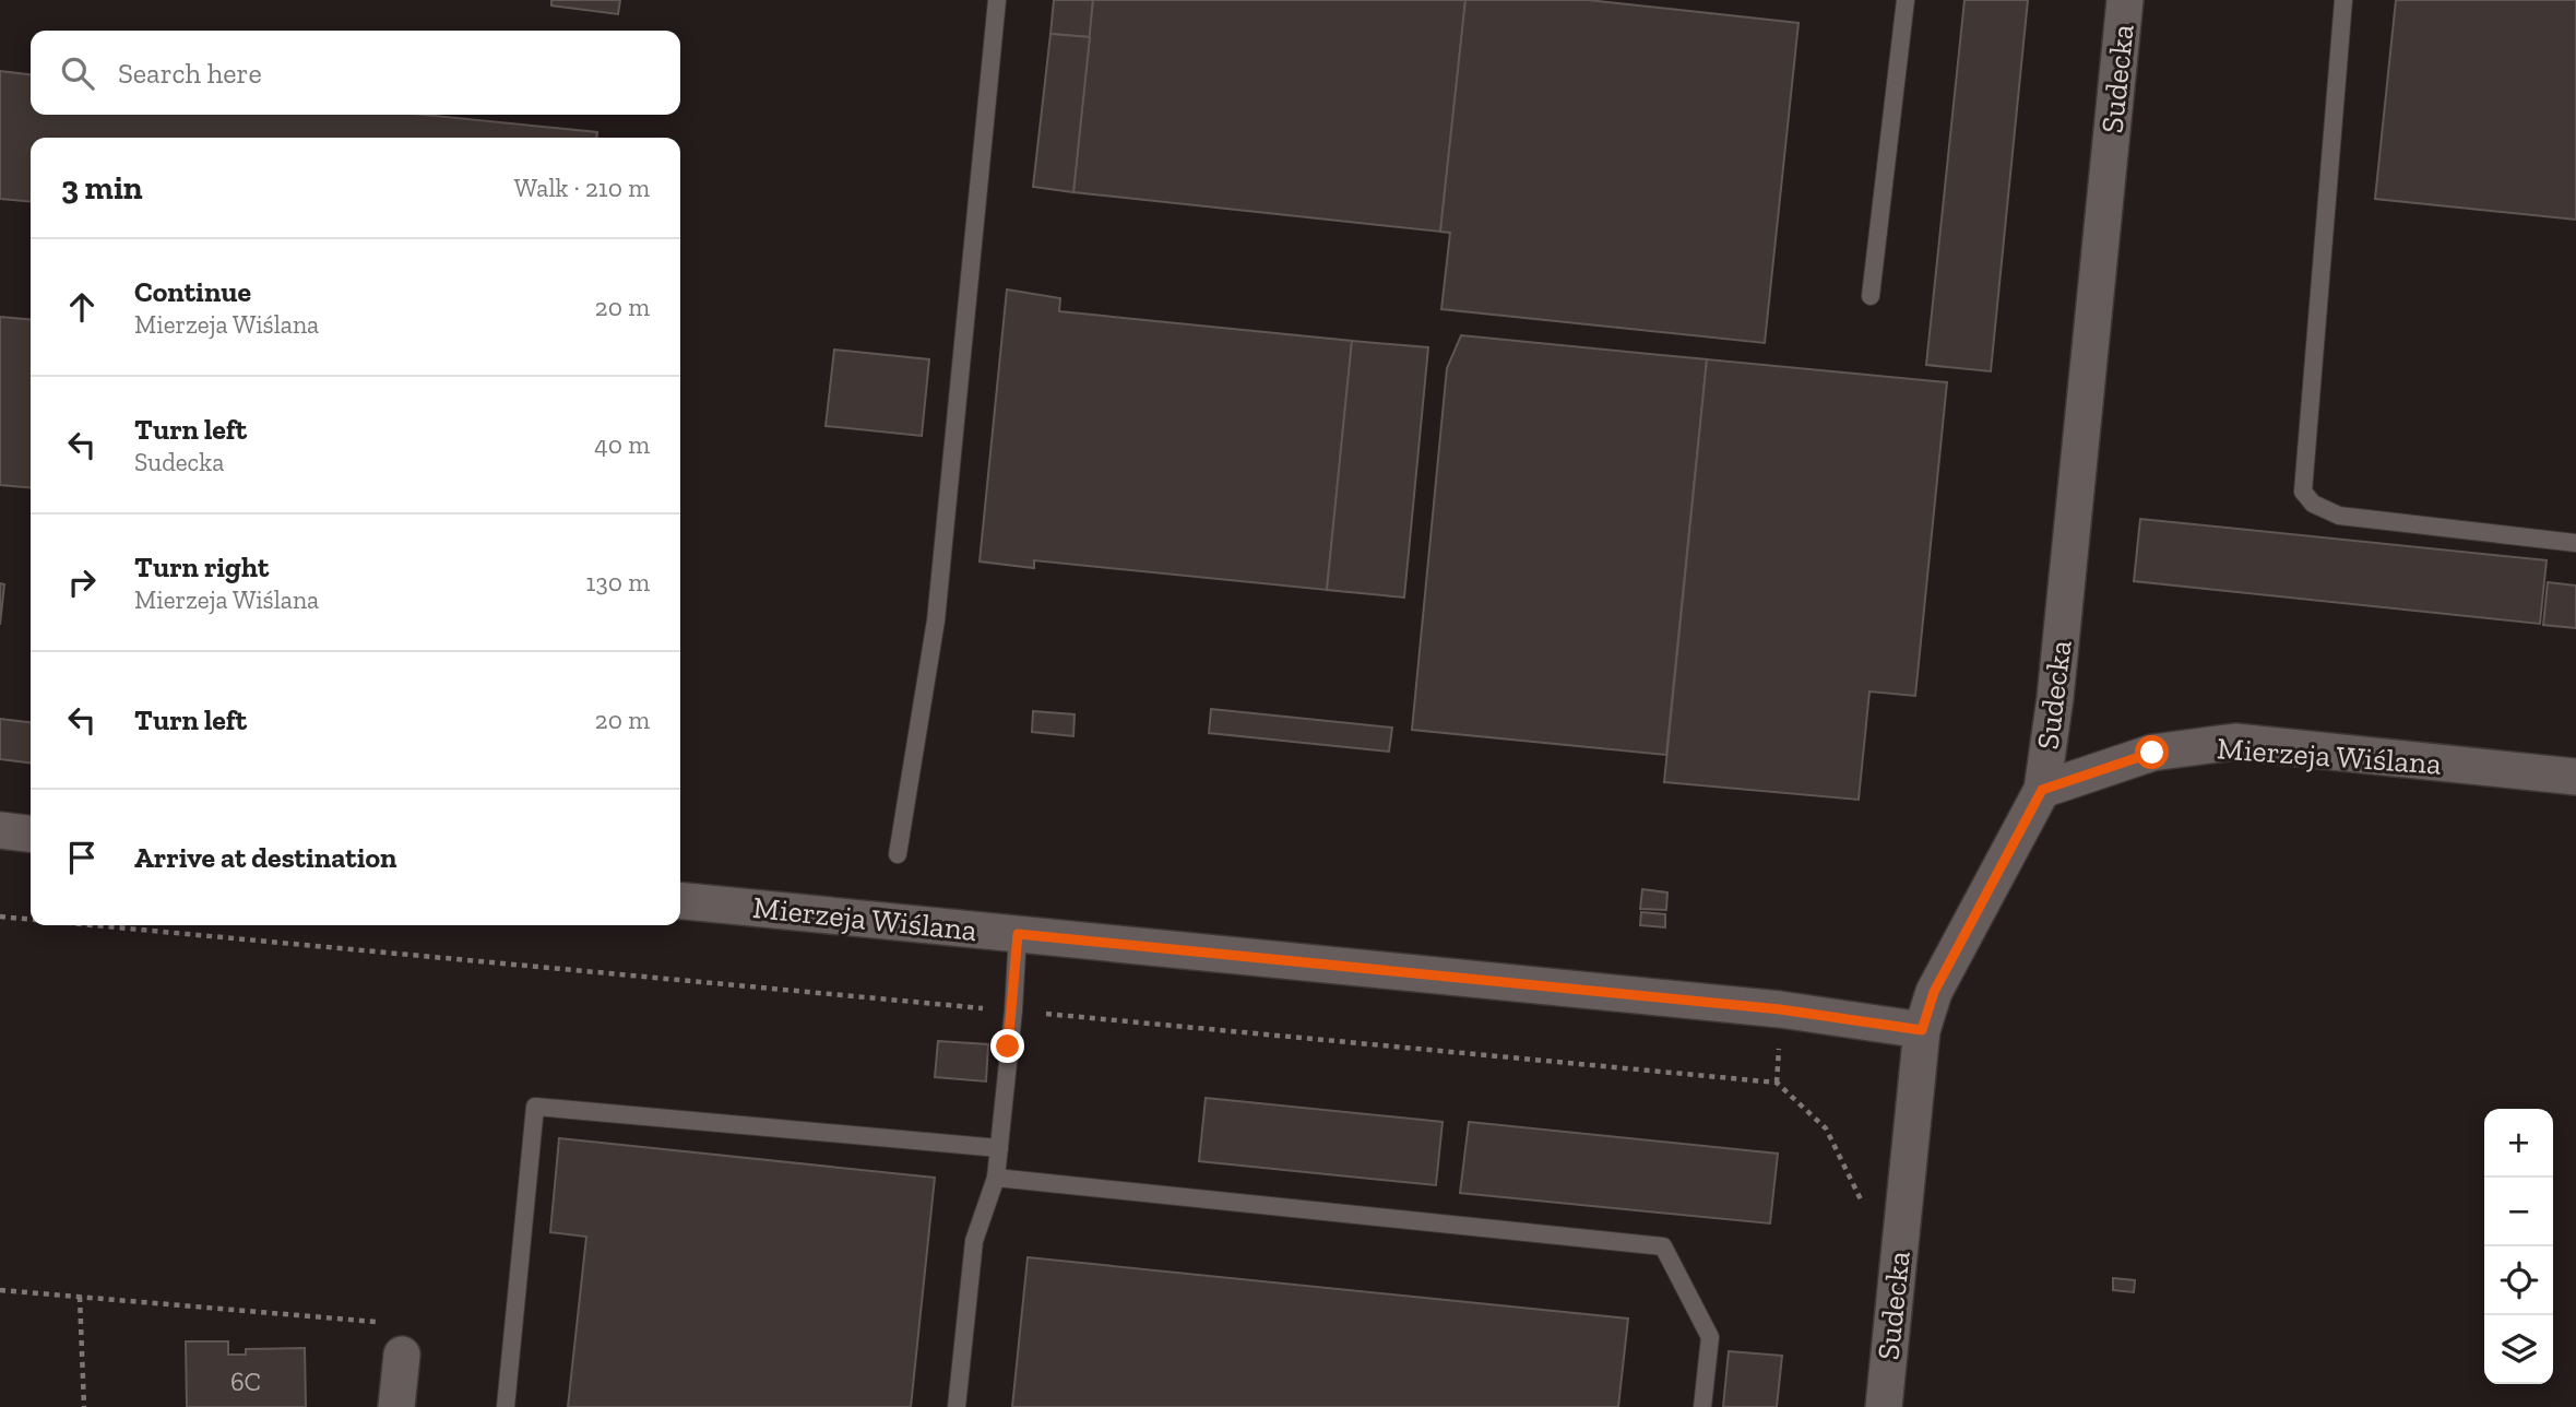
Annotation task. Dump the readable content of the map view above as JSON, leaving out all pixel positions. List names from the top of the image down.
{
  "streets": {
    "street": ["Sudecka", "Mierzeja Wiślana"]
  },
  "crossings": [
    ["Sudecka", "Mierzeja Wiślana"]
  ],
  "house_numbers": ["6C"],
  "page": {
    "search": "Search here",
    "heading": ["3 min", "Walk · 210 m"],
    "list": [
      ["Continue", "Mierzeja Wiślana", "20 m"],
      ["Turn left", "Sudecka", "40 m"],
      ["Turn right", "Mierzeja Wiślana", "130 m"],
      ["Turn left", "20 m"],
      "Arrive at destination"
    ],
    "map_buttons": ["+", "−"]
  }
}
